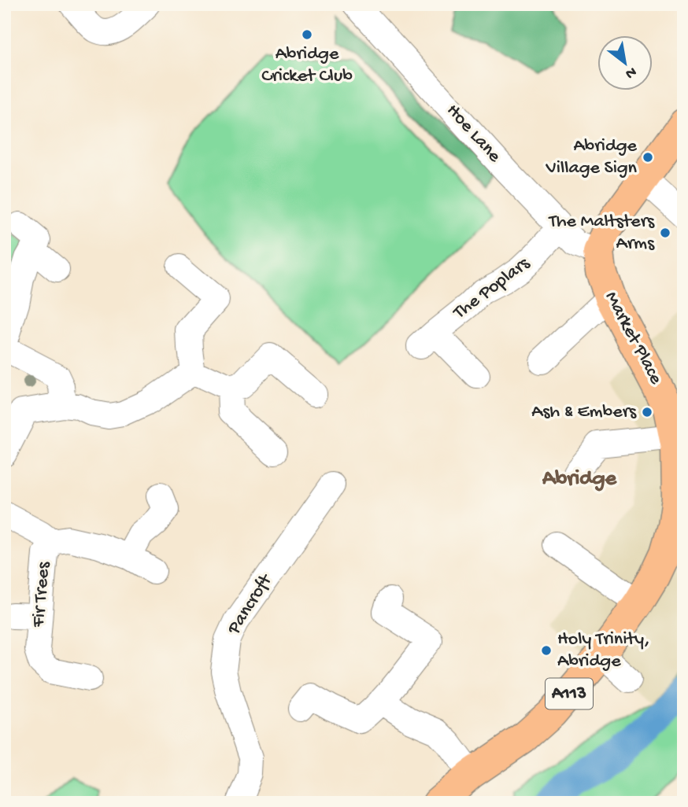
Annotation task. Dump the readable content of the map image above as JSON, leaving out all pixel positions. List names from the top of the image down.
{
  "streets": {
    "main road": ["Market Place", "A113"],
    "street": [
      "Hoe Lane",
      "The Poplars",
      "Fir Trees",
      "Pancroft"
    ]
  },
  "crossings": [
    ["Hoe Lane", "The Poplars"],
    ["Hoe Lane", "Market Place"],
    ["Market Place", "A113"]
  ],
  "districts": ["Abridge"],
  "places": [
    "Abridge Cricket Club",
    "Abridge Village Sign",
    "The Maltsters Arms",
    "Ash & Embers",
    "Holy Trinity, Abridge"
  ],
  "north": "bottom right"
}
